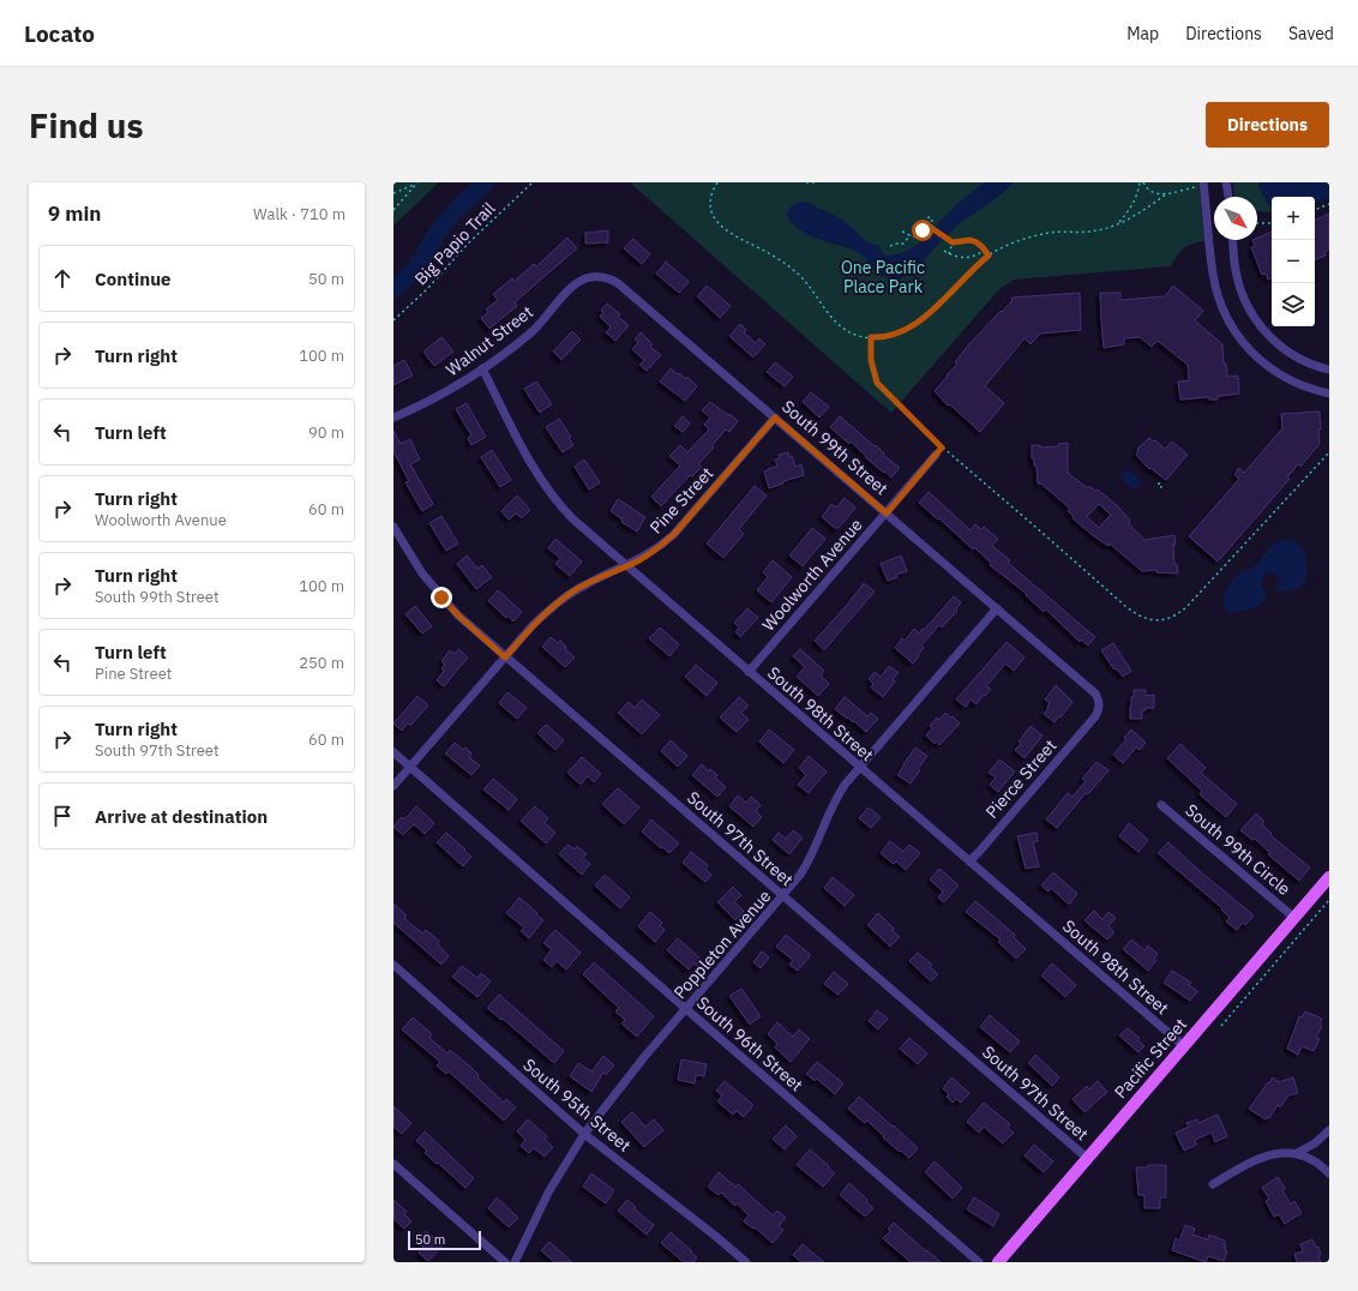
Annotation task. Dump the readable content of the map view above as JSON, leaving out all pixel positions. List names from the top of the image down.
{
  "streets": {
    "main road": ["Pacific Street"],
    "street": [
      "Walnut Street",
      "South 99th Street",
      "Pine Street",
      "Woolworth Avenue",
      "South 98th Street",
      "Pierce Street",
      "South 97th Street",
      "South 99th Circle",
      "Poppleton Avenue",
      "South 96th Street",
      "South 95th Street"
    ],
    "path": ["Big Papio Trail"]
  },
  "crossings": [
    ["Walnut Street", "South 99th Street"],
    ["Walnut Street", "South 98th Street"],
    ["South 99th Street", "Pine Street"],
    ["South 99th Street", "Woolworth Avenue"],
    ["South 99th Street", "Pierce Street"],
    ["South 99th Street", "Poppleton Avenue"],
    ["Pine Street", "South 98th Street"],
    ["Pine Street", "South 97th Street"],
    ["Pine Street", "South 96th Street"],
    ["Woolworth Avenue", "South 98th Street"],
    ["South 98th Street", "Pierce Street"],
    ["South 98th Street", "Poppleton Avenue"],
    ["South 98th Street", "Pacific Street"],
    ["South 97th Street", "Poppleton Avenue"],
    ["South 97th Street", "Pacific Street"],
    ["South 99th Circle", "Pacific Street"],
    ["Poppleton Avenue", "South 96th Street"],
    ["Poppleton Avenue", "South 95th Street"]
  ],
  "parks": ["One Pacific Place Park"],
  "scale_bar": "50 m",
  "north": "bottom right",
  "page": {
    "header": "Locato",
    "nav": ["Map", "Directions", "Saved"],
    "buttons": "Directions",
    "title": "Find us",
    "heading": ["9 min", "Walk · 710 m"],
    "map_buttons": ["+", "−"],
    "list": [
      ["Continue", "50 m"],
      ["Turn right", "100 m"],
      ["Turn left", "90 m"],
      ["Turn right", "Woolworth Avenue", "60 m"],
      ["Turn right", "South 99th Street", "100 m"],
      ["Turn left", "Pine Street", "250 m"],
      ["Turn right", "South 97th Street", "60 m"],
      "Arrive at destination"
    ],
    "scale": "50 m"
  }
}
